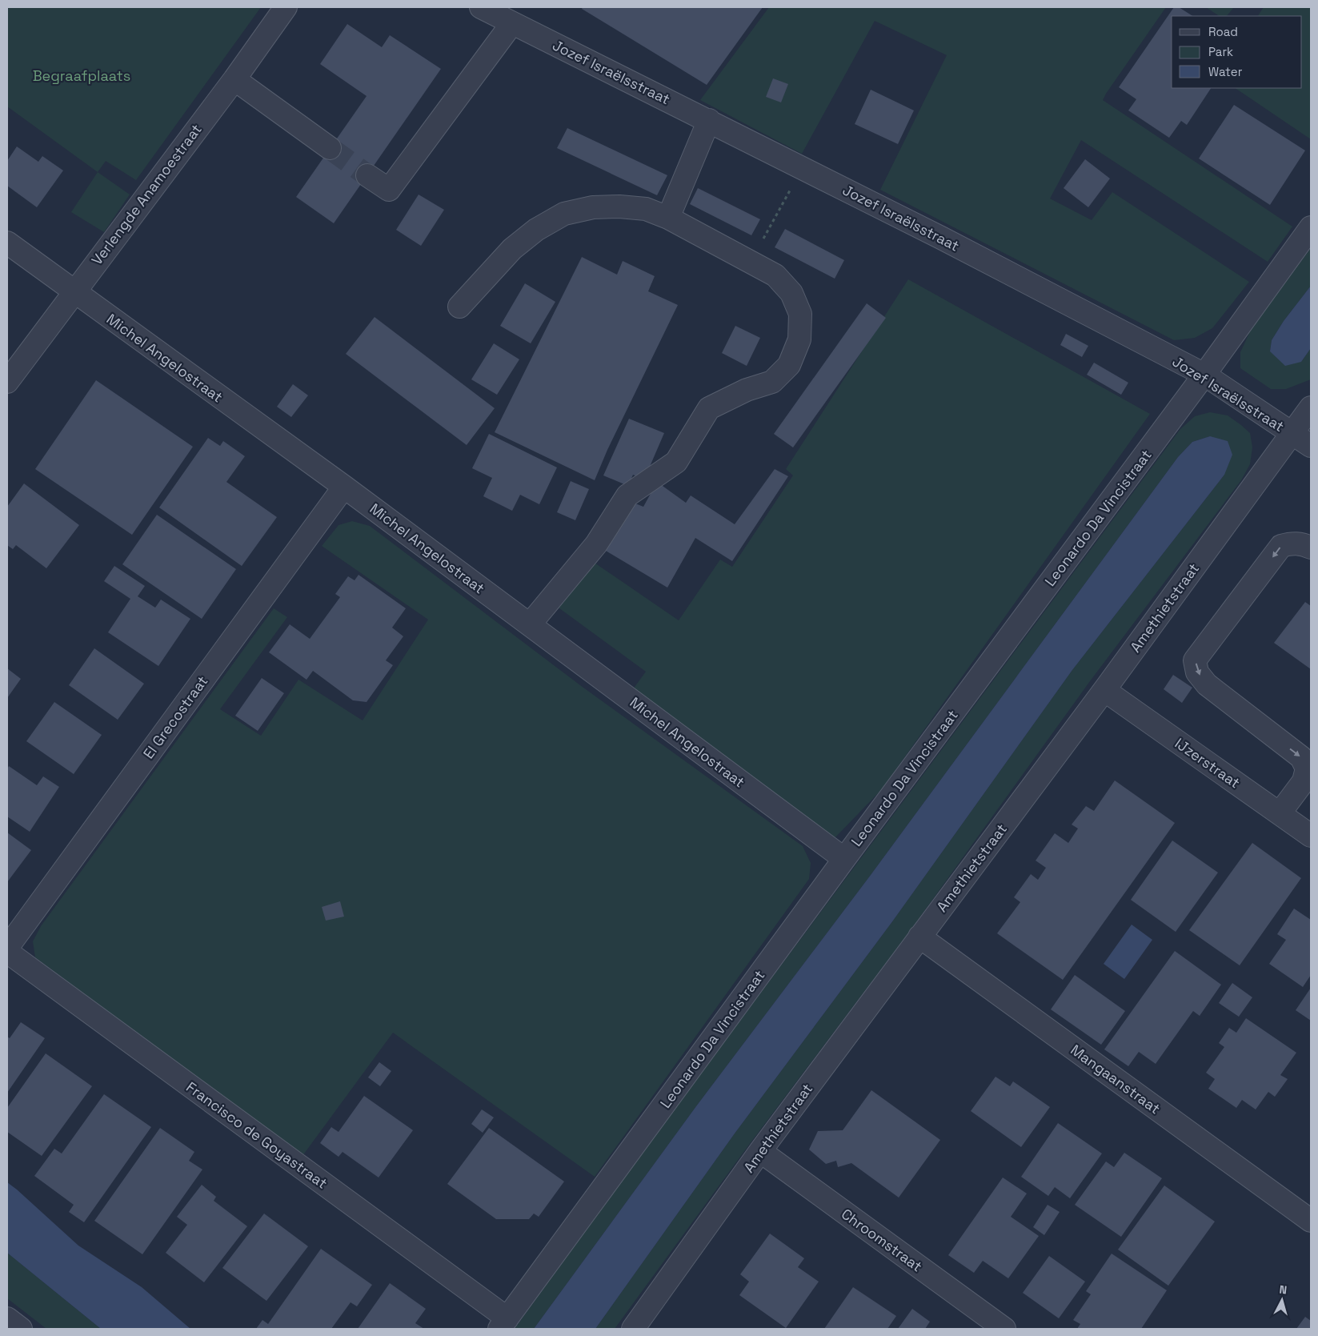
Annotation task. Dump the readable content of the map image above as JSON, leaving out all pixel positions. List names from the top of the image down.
{
  "streets": {
    "street": [
      "Jozef Israëlsstraat",
      "Verlengde Anamoestraat",
      "Michel Angelostraat",
      "Leonardo Da Vincistraat",
      "Amethietstraat",
      "El Grecostraat",
      "IJzerstraat",
      "Mangaanstraat",
      "Francisco de Goyastraat",
      "Chroomstraat"
    ]
  },
  "crossings": [
    ["Jozef Israëlsstraat", "Leonardo Da Vincistraat"],
    ["Jozef Israëlsstraat", "Amethietstraat"],
    ["Verlengde Anamoestraat", "Michel Angelostraat"],
    ["Michel Angelostraat", "Leonardo Da Vincistraat"],
    ["Michel Angelostraat", "El Grecostraat"],
    ["Leonardo Da Vincistraat", "Francisco de Goyastraat"],
    ["Amethietstraat", "IJzerstraat"],
    ["Amethietstraat", "Mangaanstraat"],
    ["Amethietstraat", "Chroomstraat"]
  ],
  "parks": ["Begraafplaats"],
  "legend": ["Road", "Park", "Water"],
  "north": "top"
}
